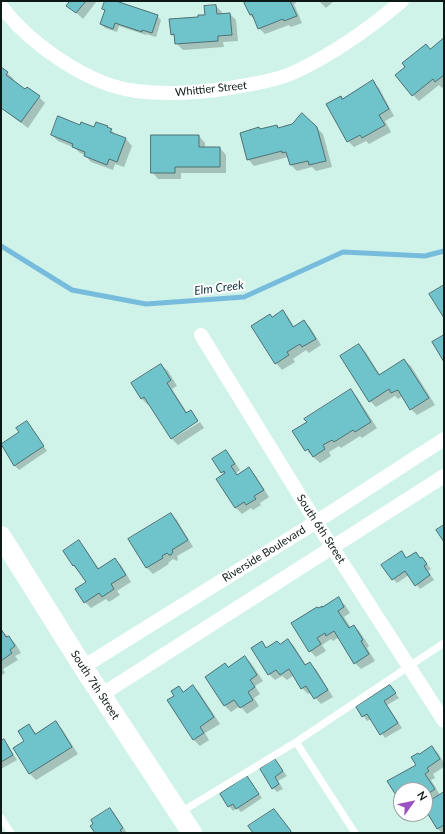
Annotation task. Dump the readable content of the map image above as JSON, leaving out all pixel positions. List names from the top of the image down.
{
  "streets": {
    "main road": ["South 7th Street"],
    "street": ["Whittier Street", "South 6th Street", "Riverside Boulevard"]
  },
  "crossings": [
    ["South 6th Street", "Riverside Boulevard"],
    ["Riverside Boulevard", "South 7th Street"]
  ],
  "water": ["Elm Creek"],
  "north": "top right"
}
